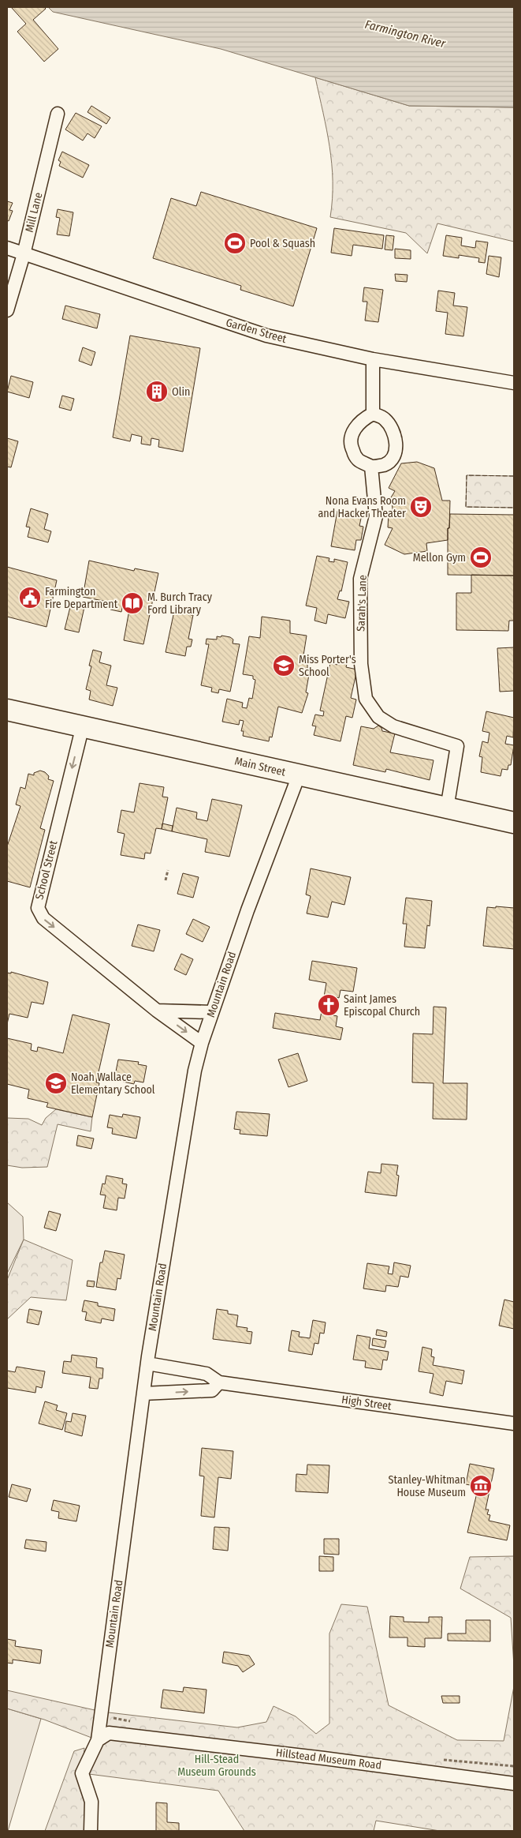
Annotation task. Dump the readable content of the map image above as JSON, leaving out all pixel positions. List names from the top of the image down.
{
  "streets": {
    "highway": ["Main Street"],
    "street": [
      "Mill Lane",
      "Garden Street",
      "Sarah's Lane",
      "School Street",
      "Mountain Road",
      "High Street",
      "Hillstead Museum Road"
    ]
  },
  "crossings": [
    ["Mill Lane", "Garden Street"],
    ["Sarah's Lane", "Main Street"],
    ["Main Street", "School Street"],
    ["Main Street", "Mountain Road"],
    ["School Street", "Mountain Road"],
    ["Mountain Road", "High Street"],
    ["Mountain Road", "Hillstead Museum Road"]
  ],
  "one_way": ["School Street"],
  "water": ["Farmington River"],
  "parks": ["Hill-Stead Museum Grounds"],
  "places": {
    "sports": ["Pool & Squash", "Mellon Gym"],
    "building": ["Olin"],
    "theatre": ["Nona Evans Room and Hacker Theater"],
    "public building": ["Farmington Fire Department"],
    "library": ["M. Burch Tracy Ford Library"],
    "school or university": ["Miss Porter's School", "Noah Wallace Elementary School"],
    "church": ["Saint James Episcopal Church"],
    "museum": ["Stanley-Whitman House Museum"]
  }
}
